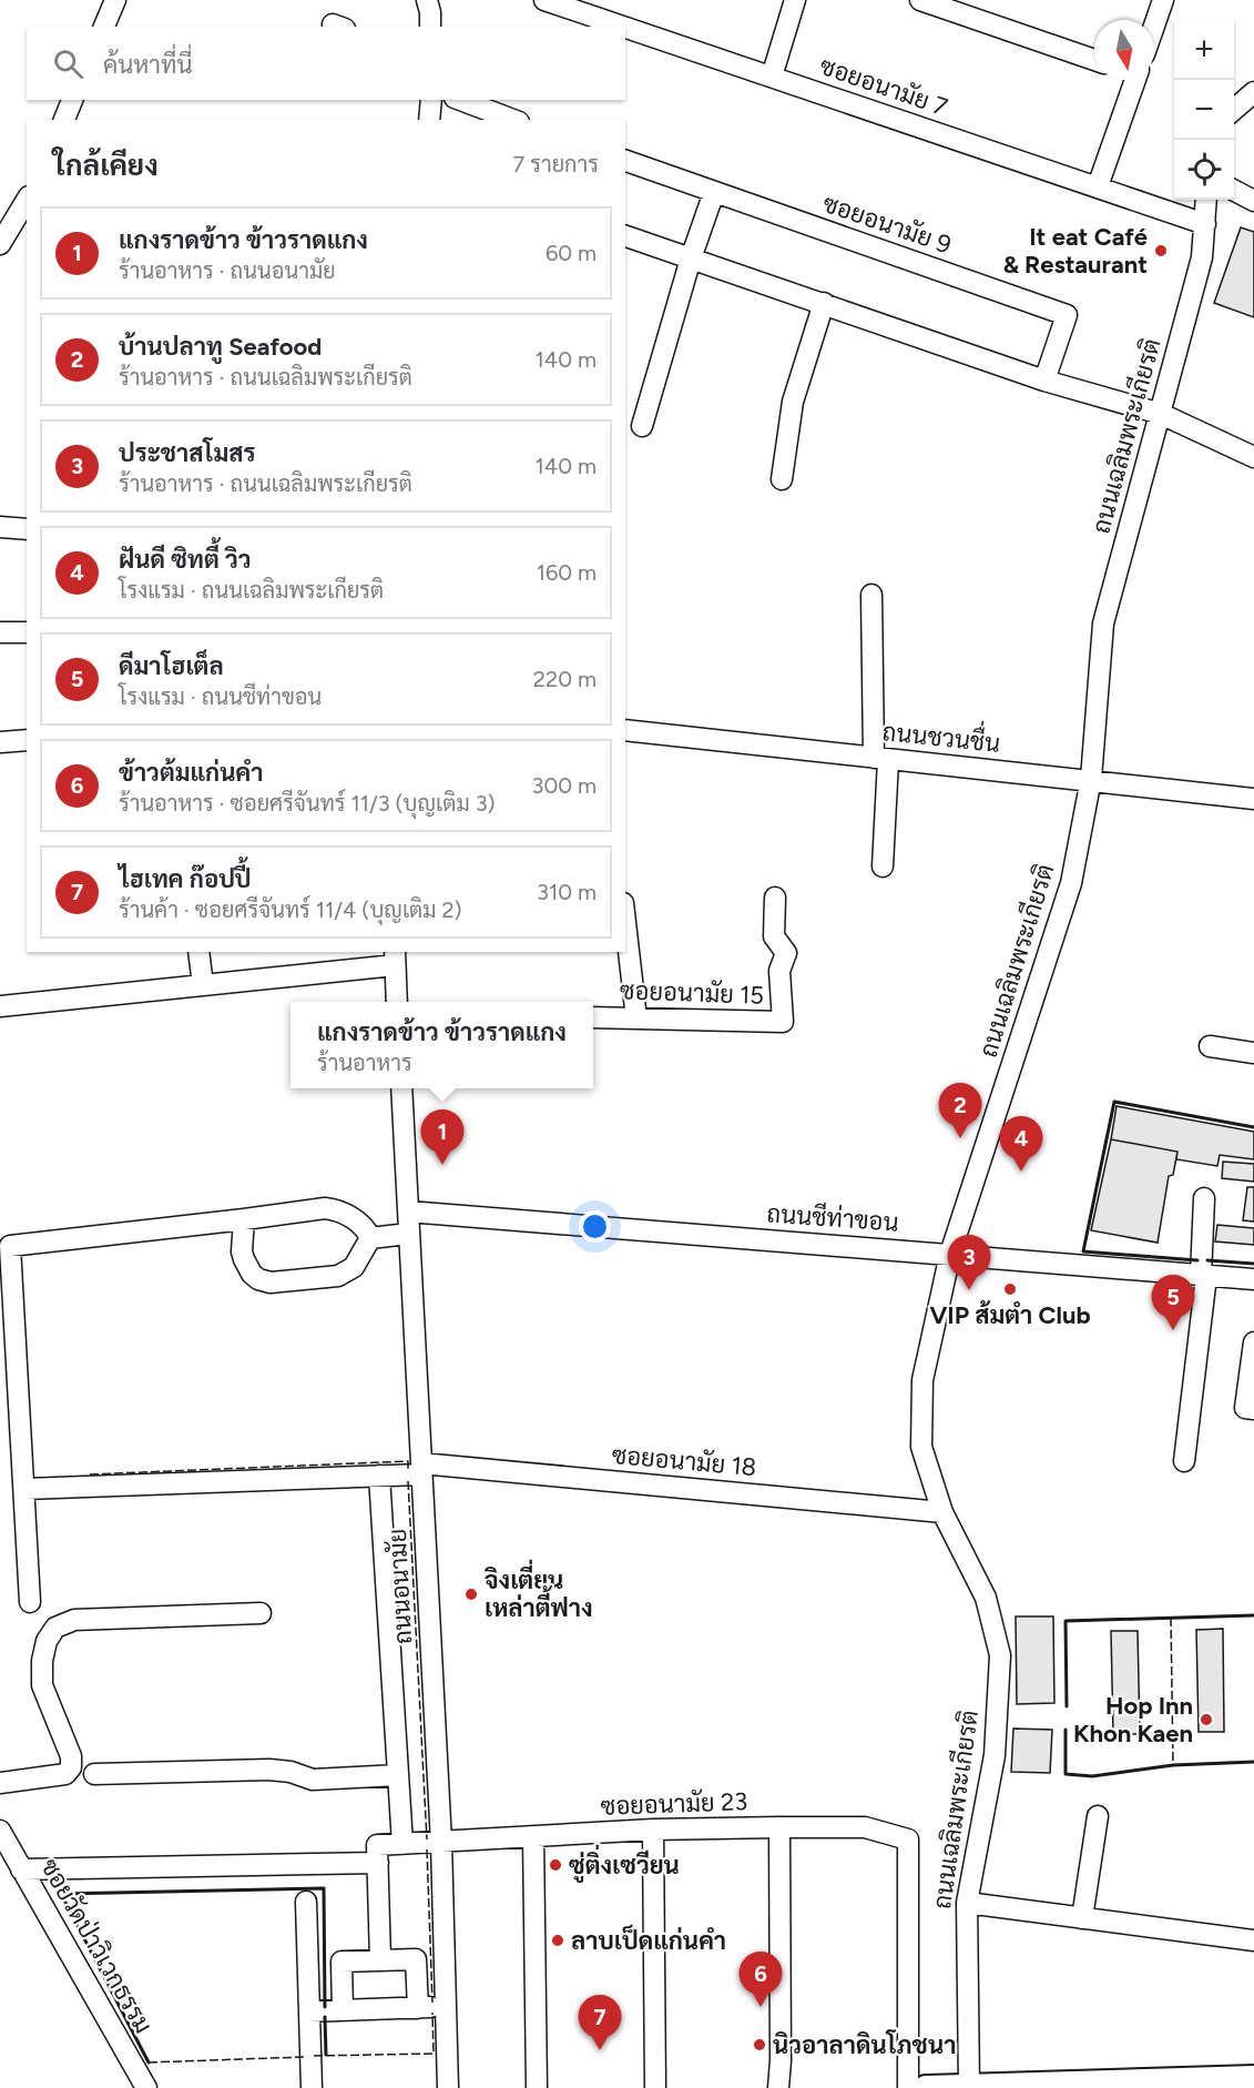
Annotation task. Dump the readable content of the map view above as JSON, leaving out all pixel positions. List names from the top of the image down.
{
  "streets": {
    "street": [
      "ซอยอนามัย 7",
      "ซอยอนามัย 9",
      "ถนนเฉลิมพระเกียรติ",
      "ถนนชวนชื่น",
      "ซอยอนามัย 15",
      "ถนนชีท่าขอน",
      "ซอยอนามัย 18",
      "ถนนอนามัย",
      "ซอยอนามัย 23",
      "ซอยวัดป่าวิเวกธรรม"
    ]
  },
  "crossings": [
    ["ซอยอนามัย 7", "ถนนเฉลิมพระเกียรติ"],
    ["ถนนเฉลิมพระเกียรติ", "ถนนชวนชื่น"],
    ["ถนนเฉลิมพระเกียรติ", "ถนนชีท่าขอน"],
    ["ถนนเฉลิมพระเกียรติ", "ซอยอนามัย 18"],
    ["ถนนชีท่าขอน", "ถนนอนามัย"],
    ["ซอยอนามัย 18", "ถนนอนามัย"],
    ["ถนนอนามัย", "ซอยอนามัย 23"]
  ],
  "places": [
    "It eat Café & Restaurant",
    "VIP ส้มตำ Club",
    "จิงเตี่ยน เหล่าตี้ฟาง",
    "Hop Inn Khon Kaen",
    "ซู่ติ่งเซวียน",
    "ลาบเป็ดแก่นคำ",
    "นิวอาลาดินโภชนา"
  ],
  "north": "bottom",
  "page": {
    "map_buttons": ["+", "−"],
    "search": "ค้นหาที่นี่",
    "heading": ["ใกล้เคียง", "7 รายการ"],
    "list": [
      {
        "mark": "1",
        "name": "แกงราดข้าว ข้าวราดแกง",
        "note": "ร้านอาหาร · ถนนอนามัย",
        "value": "60 m"
      },
      {
        "mark": "2",
        "name": "บ้านปลาทู Seafood",
        "note": "ร้านอาหาร · ถนนเฉลิมพระเกียรติ",
        "value": "140 m"
      },
      {
        "mark": "3",
        "name": "ประชาสโมสร",
        "note": "ร้านอาหาร · ถนนเฉลิมพระเกียรติ",
        "value": "140 m"
      },
      {
        "mark": "4",
        "name": "ฝันดี ซิทตี้ วิว",
        "note": "โรงแรม · ถนนเฉลิมพระเกียรติ",
        "value": "160 m"
      },
      {
        "mark": "5",
        "name": "ดีมาโฮเต็ล",
        "note": "โรงแรม · ถนนชีท่าขอน",
        "value": "220 m"
      },
      {
        "mark": "6",
        "name": "ข้าวต้มแก่นคำ",
        "note": "ร้านอาหาร · ซอยศรีจันทร์ 11/3 (บุญเติม 3)",
        "value": "300 m"
      },
      {
        "mark": "7",
        "name": "ไฮเทค ก๊อปปี้",
        "note": "ร้านค้า · ซอยศรีจันทร์ 11/4 (บุญเติม 2)",
        "value": "310 m"
      }
    ],
    "popup": ["แกงราดข้าว ข้าวราดแกง", "ร้านอาหาร"],
    "pins": [
      "2",
      "1",
      "4",
      "3",
      "5",
      "6",
      "7"
    ]
  }
}
